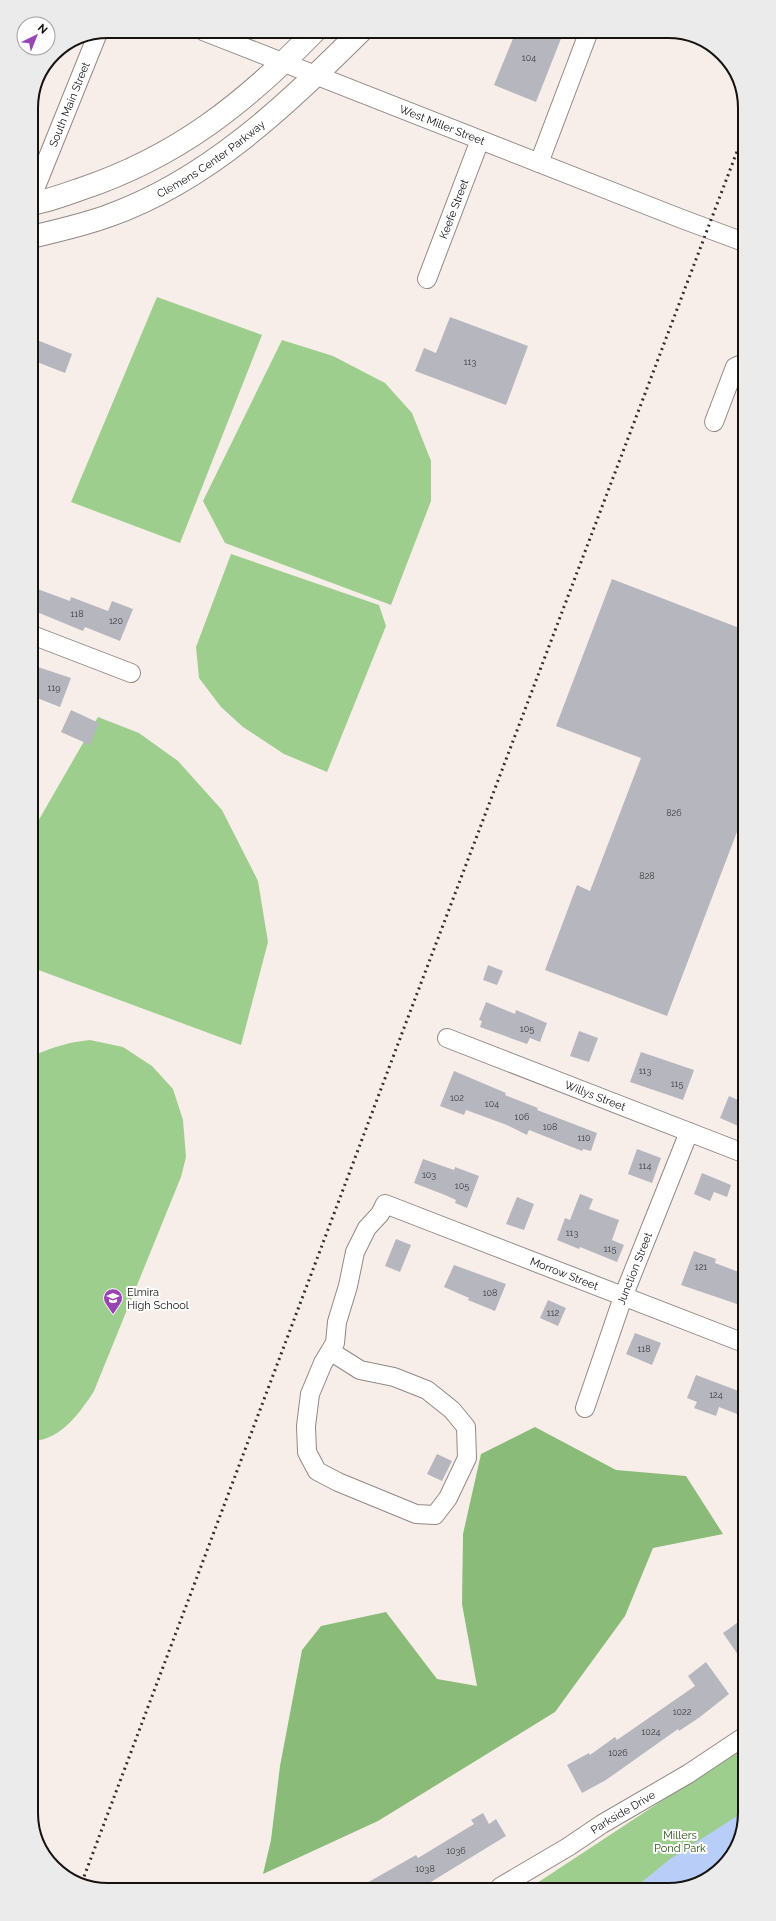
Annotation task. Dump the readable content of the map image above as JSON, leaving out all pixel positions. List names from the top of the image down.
{
  "streets": {
    "main road": ["Clemens Center Parkway"],
    "street": [
      "South Main Street",
      "West Miller Street",
      "Keefe Street",
      "Willys Street",
      "Junction Street",
      "Morrow Street",
      "Parkside Drive"
    ]
  },
  "crossings": [
    ["West Miller Street", "Clemens Center Parkway"],
    ["West Miller Street", "Keefe Street"],
    ["Willys Street", "Junction Street"],
    ["Junction Street", "Morrow Street"]
  ],
  "parks": ["Millers Pond Park"],
  "places": {
    "school or university": ["Elmira High School"]
  },
  "house_numbers": [
    "104",
    "113",
    "118",
    "120",
    "119",
    "826",
    "828",
    "105",
    "113",
    "115",
    "102",
    "104",
    "106",
    "108",
    "110",
    "114",
    "103",
    "105",
    "113",
    "115",
    "121",
    "108",
    "112",
    "118",
    "124",
    "1022",
    "1024",
    "1026",
    "1036",
    "1038"
  ],
  "north": "top right"
}
